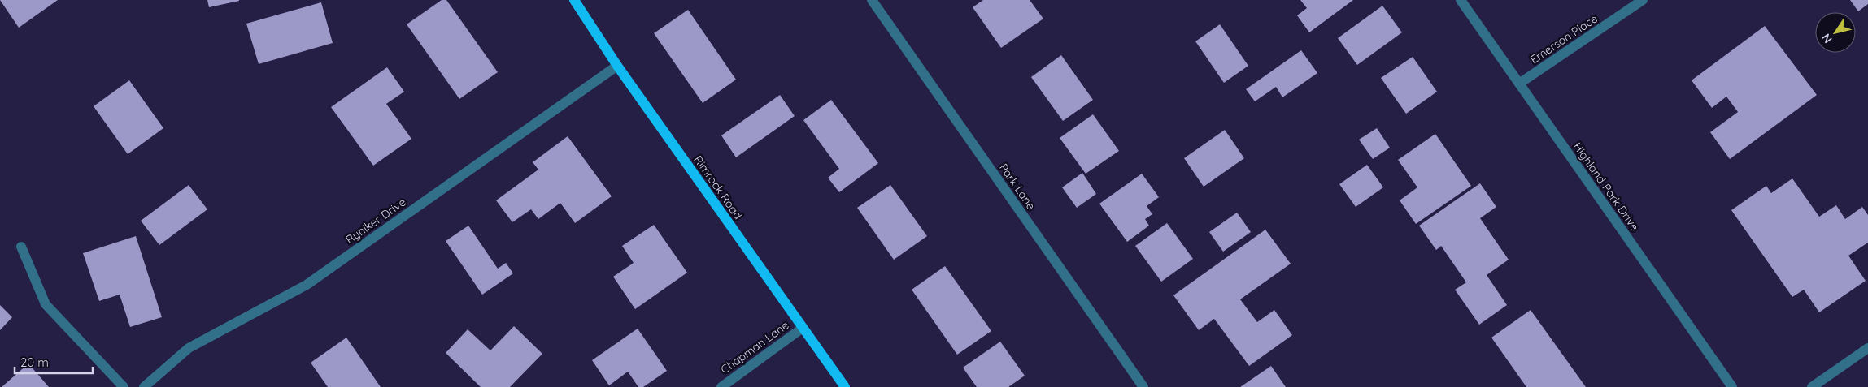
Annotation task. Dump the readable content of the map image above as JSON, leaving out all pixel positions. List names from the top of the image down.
{
  "streets": {
    "main road": ["Rimrock Road"],
    "street": [
      "Emerson Place",
      "Park Lane",
      "Highland Park Drive",
      "Ryniker Drive",
      "Chapman Lane"
    ]
  },
  "crossings": [
    ["Emerson Place", "Highland Park Drive"],
    ["Rimrock Road", "Ryniker Drive"],
    ["Rimrock Road", "Chapman Lane"]
  ],
  "scale_bar": "20 m",
  "north": "bottom left"
}
